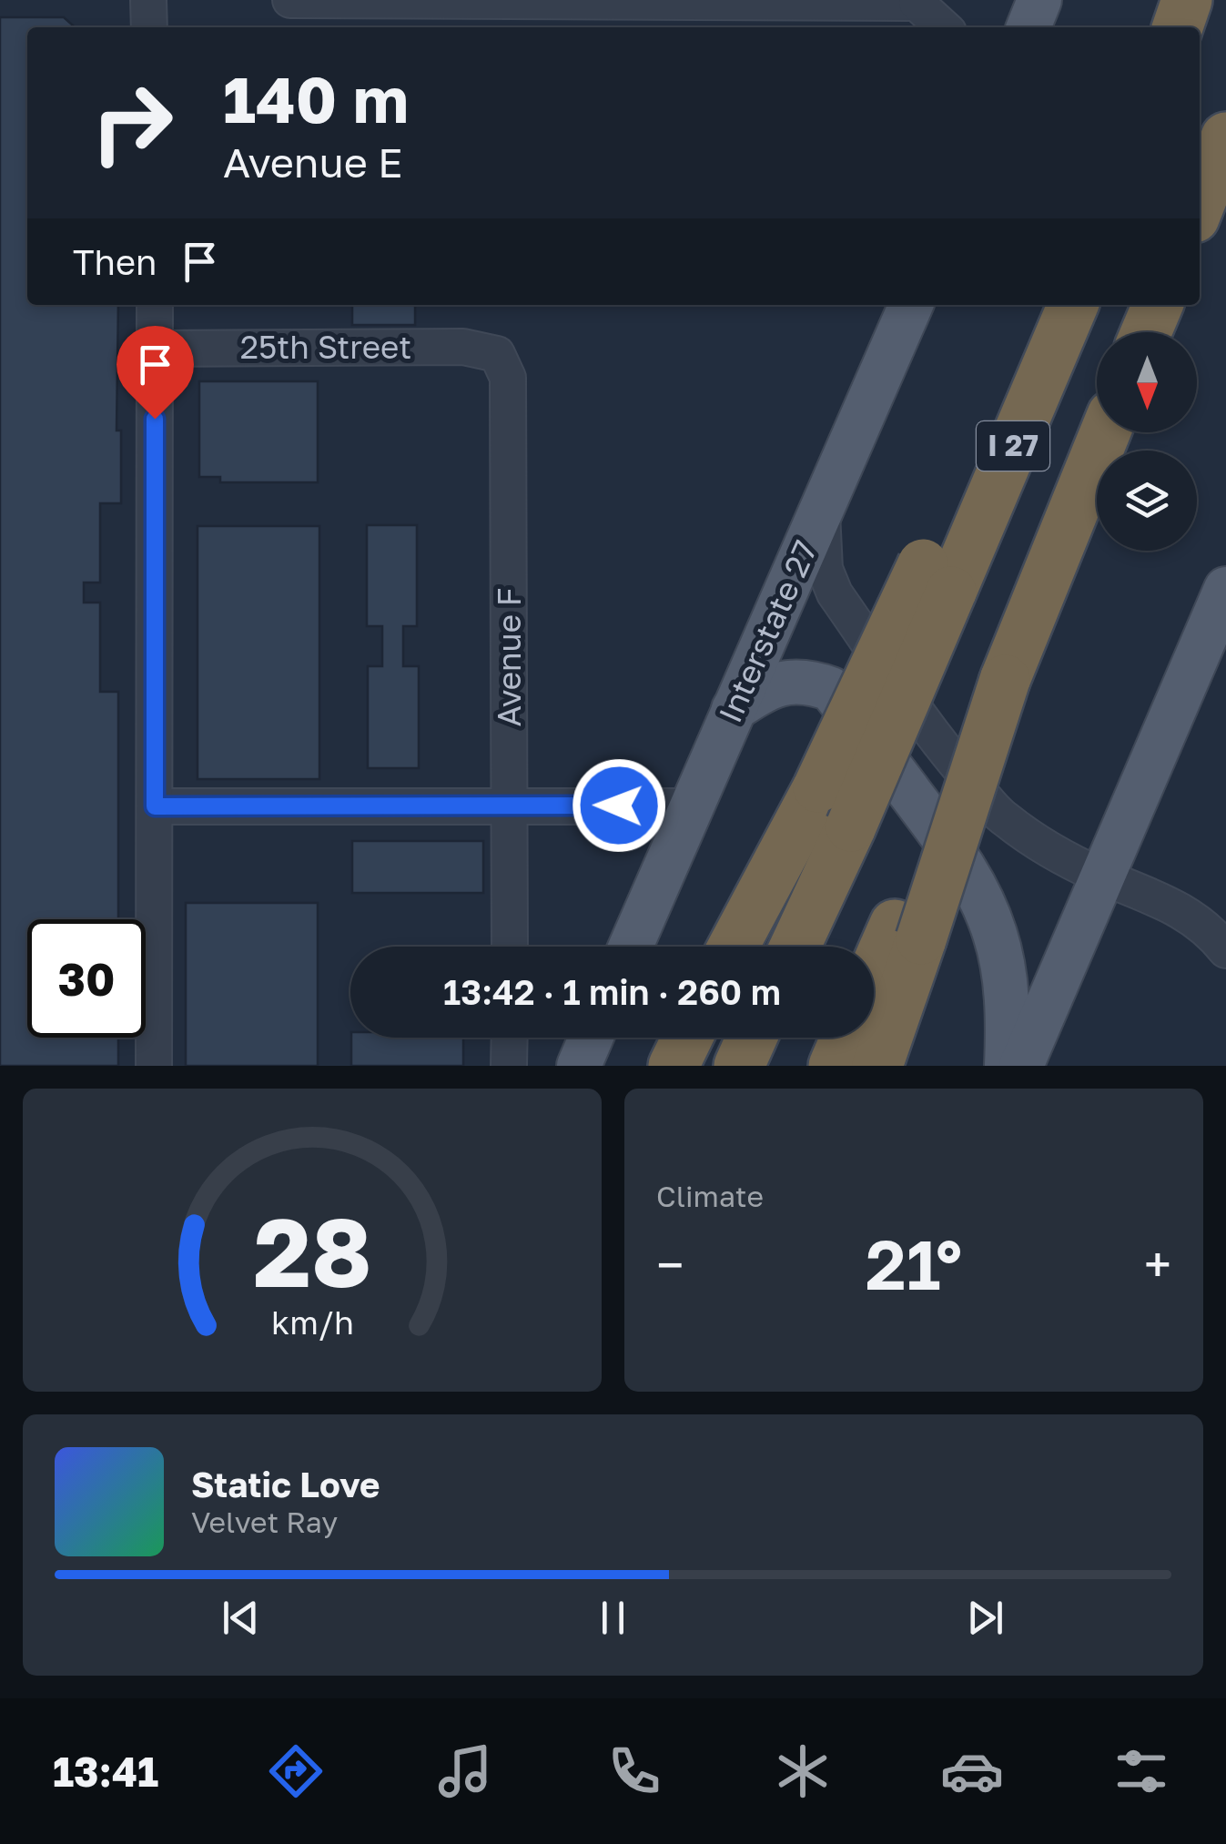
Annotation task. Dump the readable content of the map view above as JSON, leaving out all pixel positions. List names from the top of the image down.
{
  "streets": {
    "highway": ["I 27"],
    "main road": ["Interstate 27"],
    "street": ["25th Street", "Avenue F"]
  },
  "crossings": [
    ["25th Street", "Avenue F"]
  ],
  "north": "bottom",
  "page": {
    "turn": ["140 m", "Avenue E"],
    "then": "Then",
    "limit": "30",
    "trip": "13:42 · 1 min · 260 m",
    "tile": "Climate",
    "heat": ["−", "21°", "+"],
    "song": ["Static Love", "Velvet Ray"],
    "tabs": "13:41",
    "gauge": ["28", "km/h"]
  }
}
